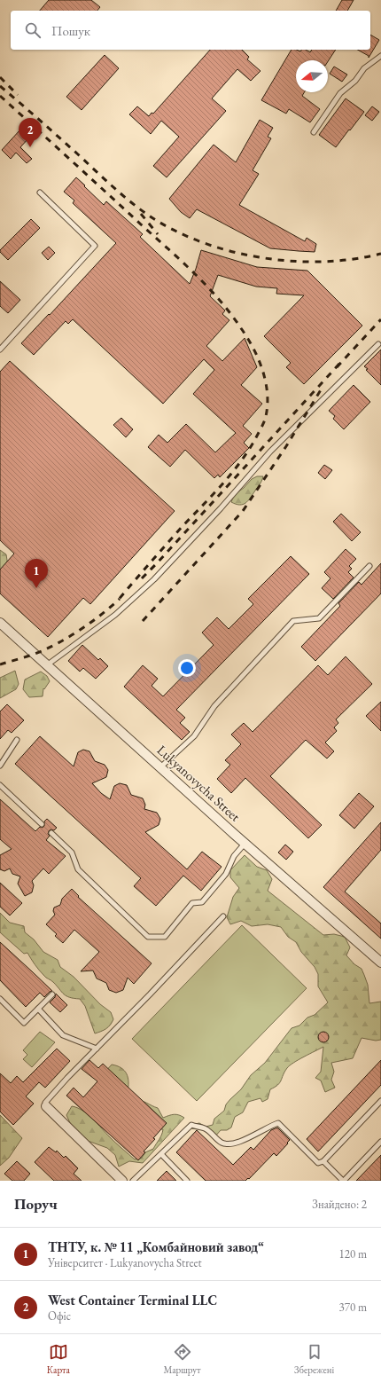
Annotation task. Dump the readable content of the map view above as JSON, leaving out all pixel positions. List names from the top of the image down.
{
  "streets": {
    "street": ["Lukyanovycha Street"]
  },
  "north": "left",
  "page": {
    "search": "Пошук",
    "pins": ["2", "1"],
    "heading": ["Поруч", "Знайдено: 2"],
    "list": [
      {
        "mark": "1",
        "name": "ТНТУ, к. № 11 „Комбайновий завод“",
        "note": "Університет · Lukyanovycha Street",
        "value": "120 m"
      },
      {
        "mark": "2",
        "name": "West Container Terminal LLC",
        "note": "Офіс",
        "value": "370 m"
      }
    ],
    "nav": ["Карта", "Маршрут", "Збережені"]
  }
}
